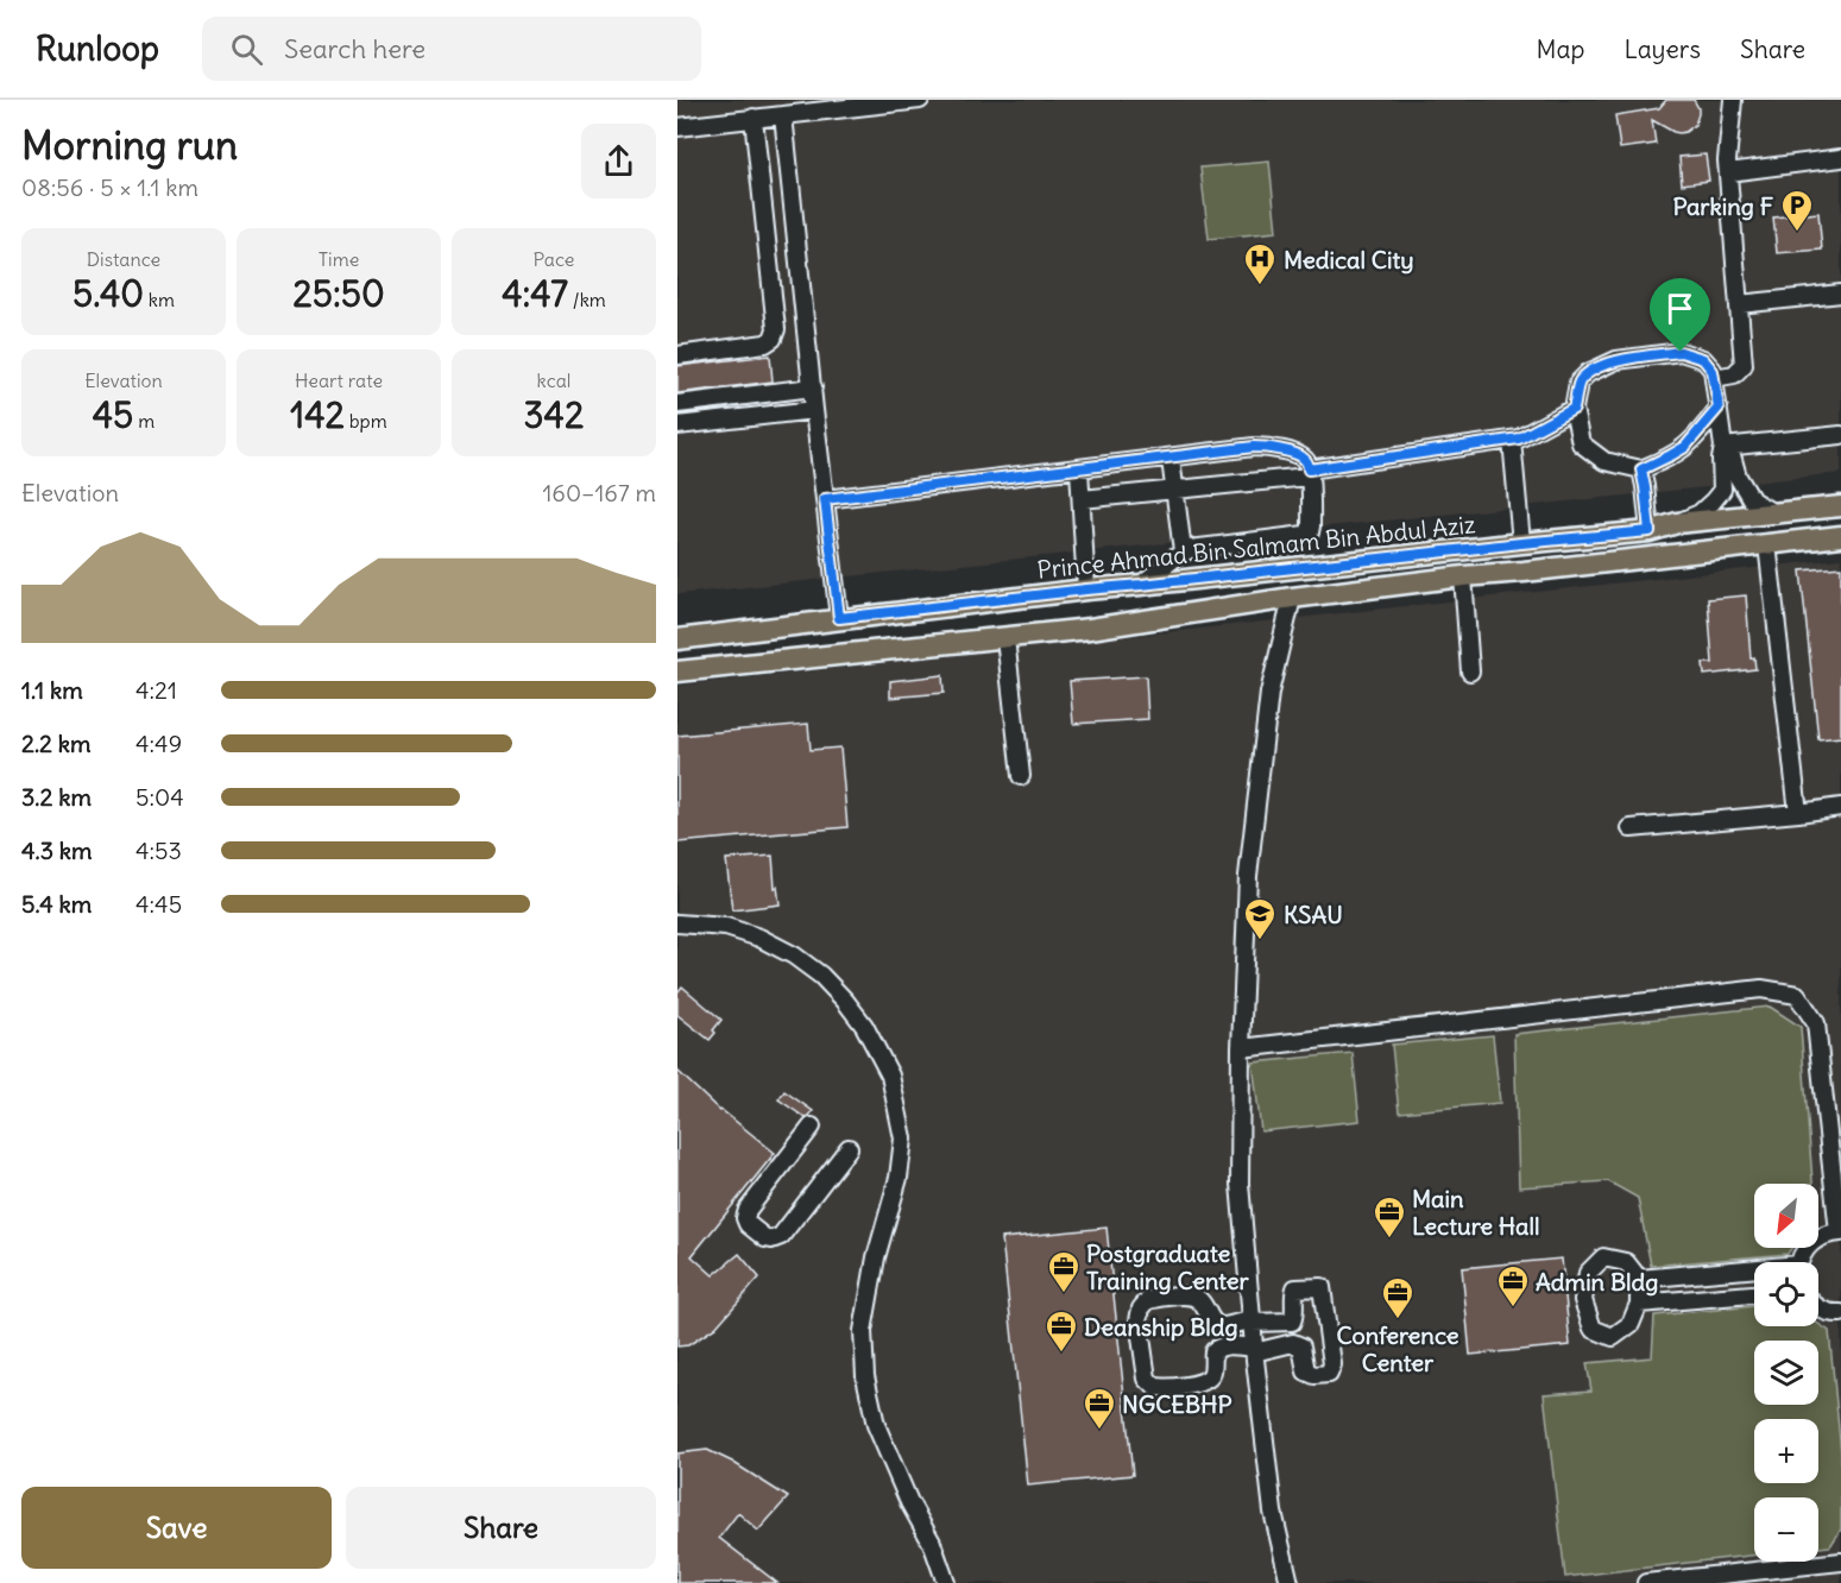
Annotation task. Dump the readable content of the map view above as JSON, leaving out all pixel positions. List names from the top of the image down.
{
  "streets": {
    "main road": ["Prince Ahmad Bin Salmam Bin Abdul Aziz"]
  },
  "places": {
    "parking": ["Parking F"],
    "hospital": ["Medical City"],
    "school or university": ["KSAU"],
    "office": [
      "Main Lecture Hall",
      "Postgraduate Training Center",
      "Admin Bldg",
      "Conference Center",
      "Deanship Bldg",
      "NGCEBHP"
    ]
  },
  "north": "bottom left",
  "page": {
    "header": "Runloop",
    "search": "Search here",
    "nav": ["Map", "Layers", "Share"],
    "heading": ["Morning run", "08:56 · 5 × 1.1 km"],
    "stats": [
      ["Distance", "5.40 km"],
      ["Time", "25:50"],
      ["Pace", "4:47 /km"],
      ["Elevation", "45 m"],
      ["Heart rate", "142 bpm"],
      ["kcal", "342"]
    ],
    "chart": ["Elevation", "160–167 m"],
    "list": [
      {
        "name": "1.1 km",
        "note": "4:21"
      },
      {
        "name": "2.2 km",
        "note": "4:49"
      },
      {
        "name": "3.2 km",
        "note": "5:04"
      },
      {
        "name": "4.3 km",
        "note": "4:53"
      },
      {
        "name": "5.4 km",
        "note": "4:45"
      }
    ],
    "map_buttons": ["+", "−"],
    "buttons": ["Save", "Share"]
  }
}
